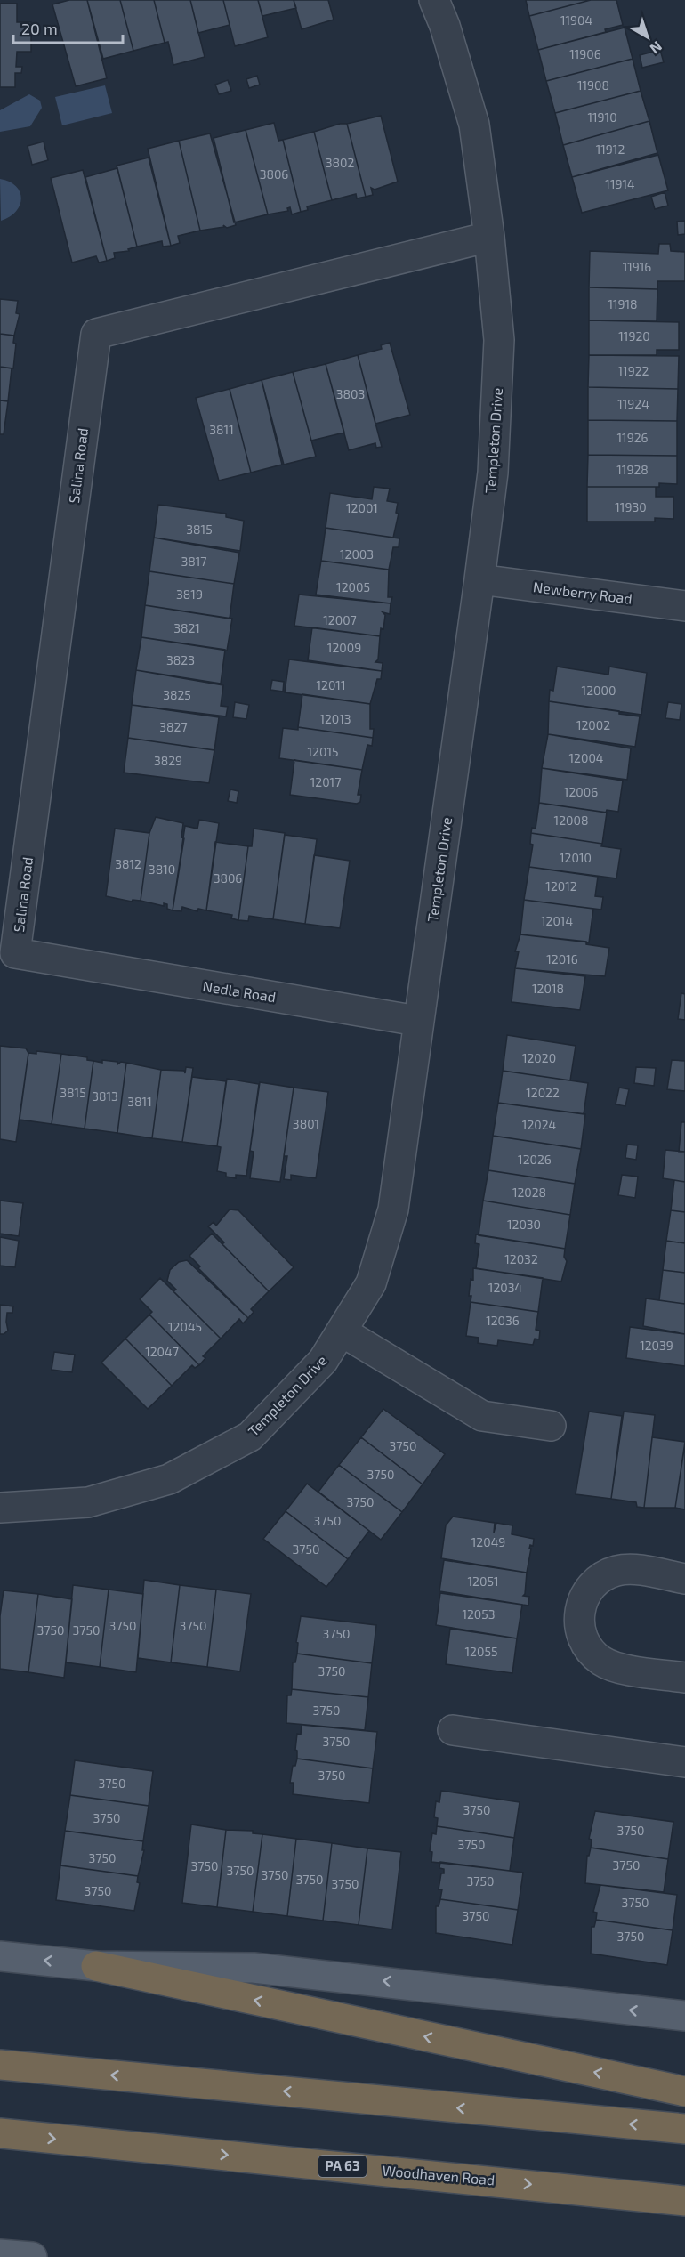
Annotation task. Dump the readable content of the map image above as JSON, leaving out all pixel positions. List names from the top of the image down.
{
  "streets": {
    "highway": ["PA 63", "Woodhaven Road"],
    "street": [
      "Templeton Drive",
      "Salina Road",
      "Newberry Road",
      "Nedla Road"
    ]
  },
  "crossings": [
    ["Templeton Drive", "Salina Road"],
    ["Templeton Drive", "Newberry Road"],
    ["Templeton Drive", "Nedla Road"],
    ["Salina Road", "Nedla Road"]
  ],
  "house_numbers": [
    "11904",
    "11906",
    "11908",
    "11910",
    "11912",
    "3802",
    "3806",
    "11914",
    "11916",
    "11918",
    "11920",
    "11922",
    "3803",
    "11924",
    "3811",
    "11926",
    "11928",
    "11930",
    "12001",
    "3815",
    "12003",
    "3817",
    "12005",
    "3819",
    "12007",
    "3821",
    "12009",
    "3823",
    "12011",
    "12000",
    "3825",
    "12013",
    "12002",
    "3827",
    "12015",
    "12004",
    "3829",
    "12017",
    "12006",
    "12008",
    "12010",
    "3812",
    "3810",
    "3806",
    "12012",
    "12014",
    "12016",
    "12018",
    "12020",
    "3815",
    "12022",
    "3813",
    "3811",
    "3801",
    "12024",
    "12026",
    "12028",
    "12030",
    "12032",
    "12034",
    "12036",
    "12045",
    "12039",
    "12047",
    "3750",
    "3750",
    "3750",
    "3750",
    "12049",
    "3750",
    "12051",
    "12053",
    "3750",
    "3750",
    "3750",
    "3750",
    "3750",
    "12055",
    "3750",
    "3750",
    "3750",
    "3750",
    "3750",
    "3750",
    "3750",
    "3750",
    "3750",
    "3750",
    "3750",
    "3750",
    "3750",
    "3750",
    "3750",
    "3750",
    "3750",
    "3750",
    "3750",
    "3750",
    "3750"
  ],
  "scale_bar": "20 m",
  "north": "bottom right"
}
